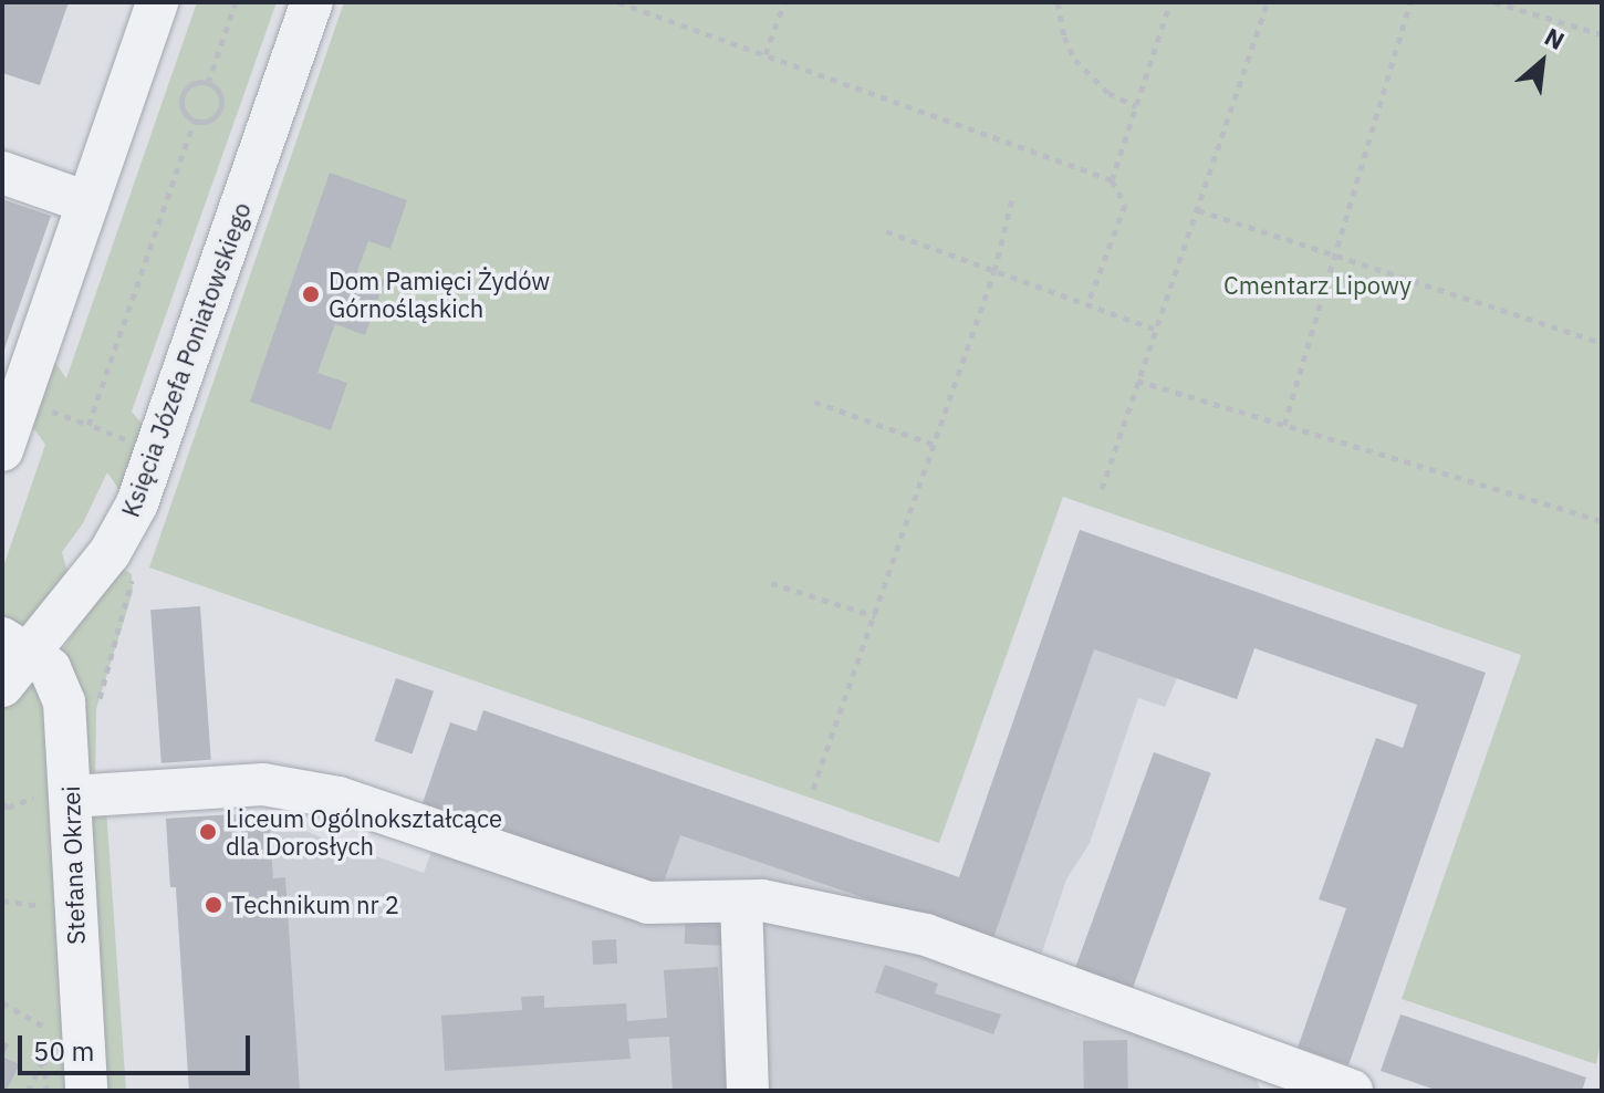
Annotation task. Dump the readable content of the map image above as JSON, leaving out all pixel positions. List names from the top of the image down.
{
  "streets": {
    "street": ["Księcia Józefa Poniatowskiego", "Stefana Okrzei"]
  },
  "crossings": [
    ["Księcia Józefa Poniatowskiego", "Stefana Okrzei"]
  ],
  "parks": ["Cmentarz Lipowy"],
  "places": ["Dom Pamięci Żydów Górnośląskich", "Liceum Ogólnokształcące dla Dorosłych", "Technikum nr 2"],
  "scale_bar": "50 m",
  "north": "top right"
}
